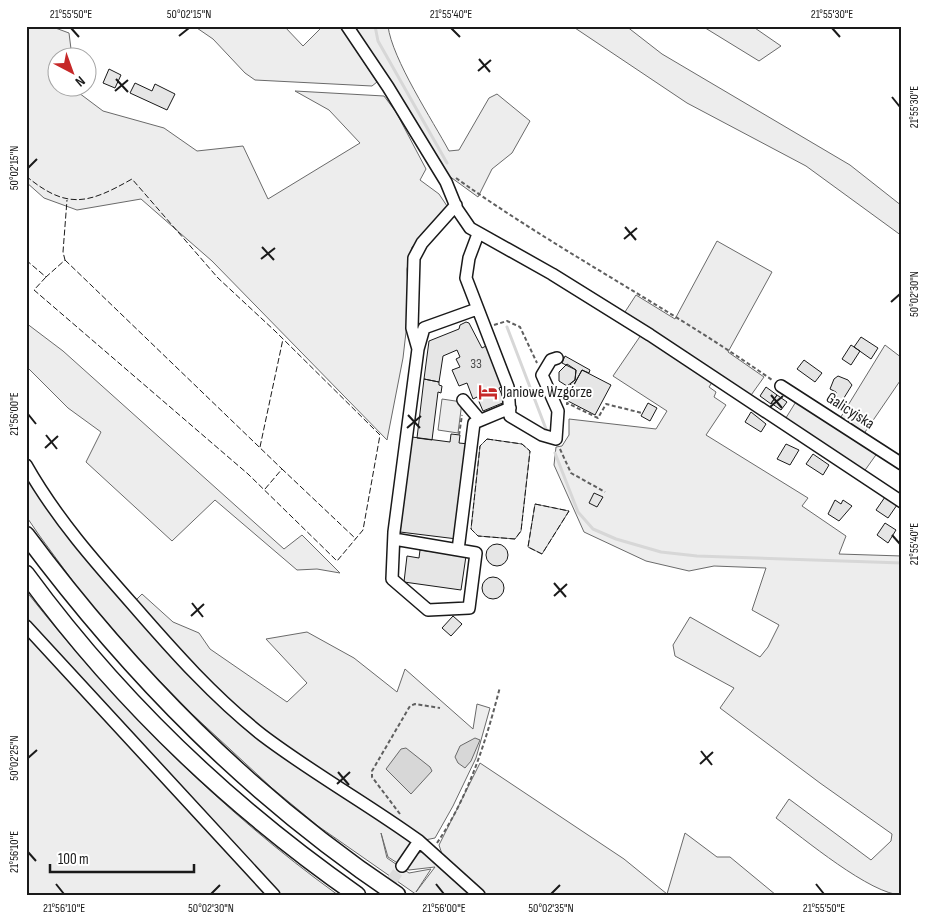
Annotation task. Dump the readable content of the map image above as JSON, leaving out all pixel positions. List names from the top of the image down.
{
  "streets": {
    "street": ["Galicyjska"]
  },
  "places": {
    "hotel": ["Janiowe Wzgórze"]
  },
  "house_numbers": ["33"],
  "scale_bar": "100 m",
  "north": "bottom right",
  "coordinates": [
    "21°55'50\"E",
    "50°02'15\"N",
    "21°55'40\"E",
    "21°55'30\"E",
    "50°02'30\"N",
    "21°56'00\"E",
    "50°02'25\"N",
    "21°56'10\"E",
    "50°02'35\"N"
  ]
}
